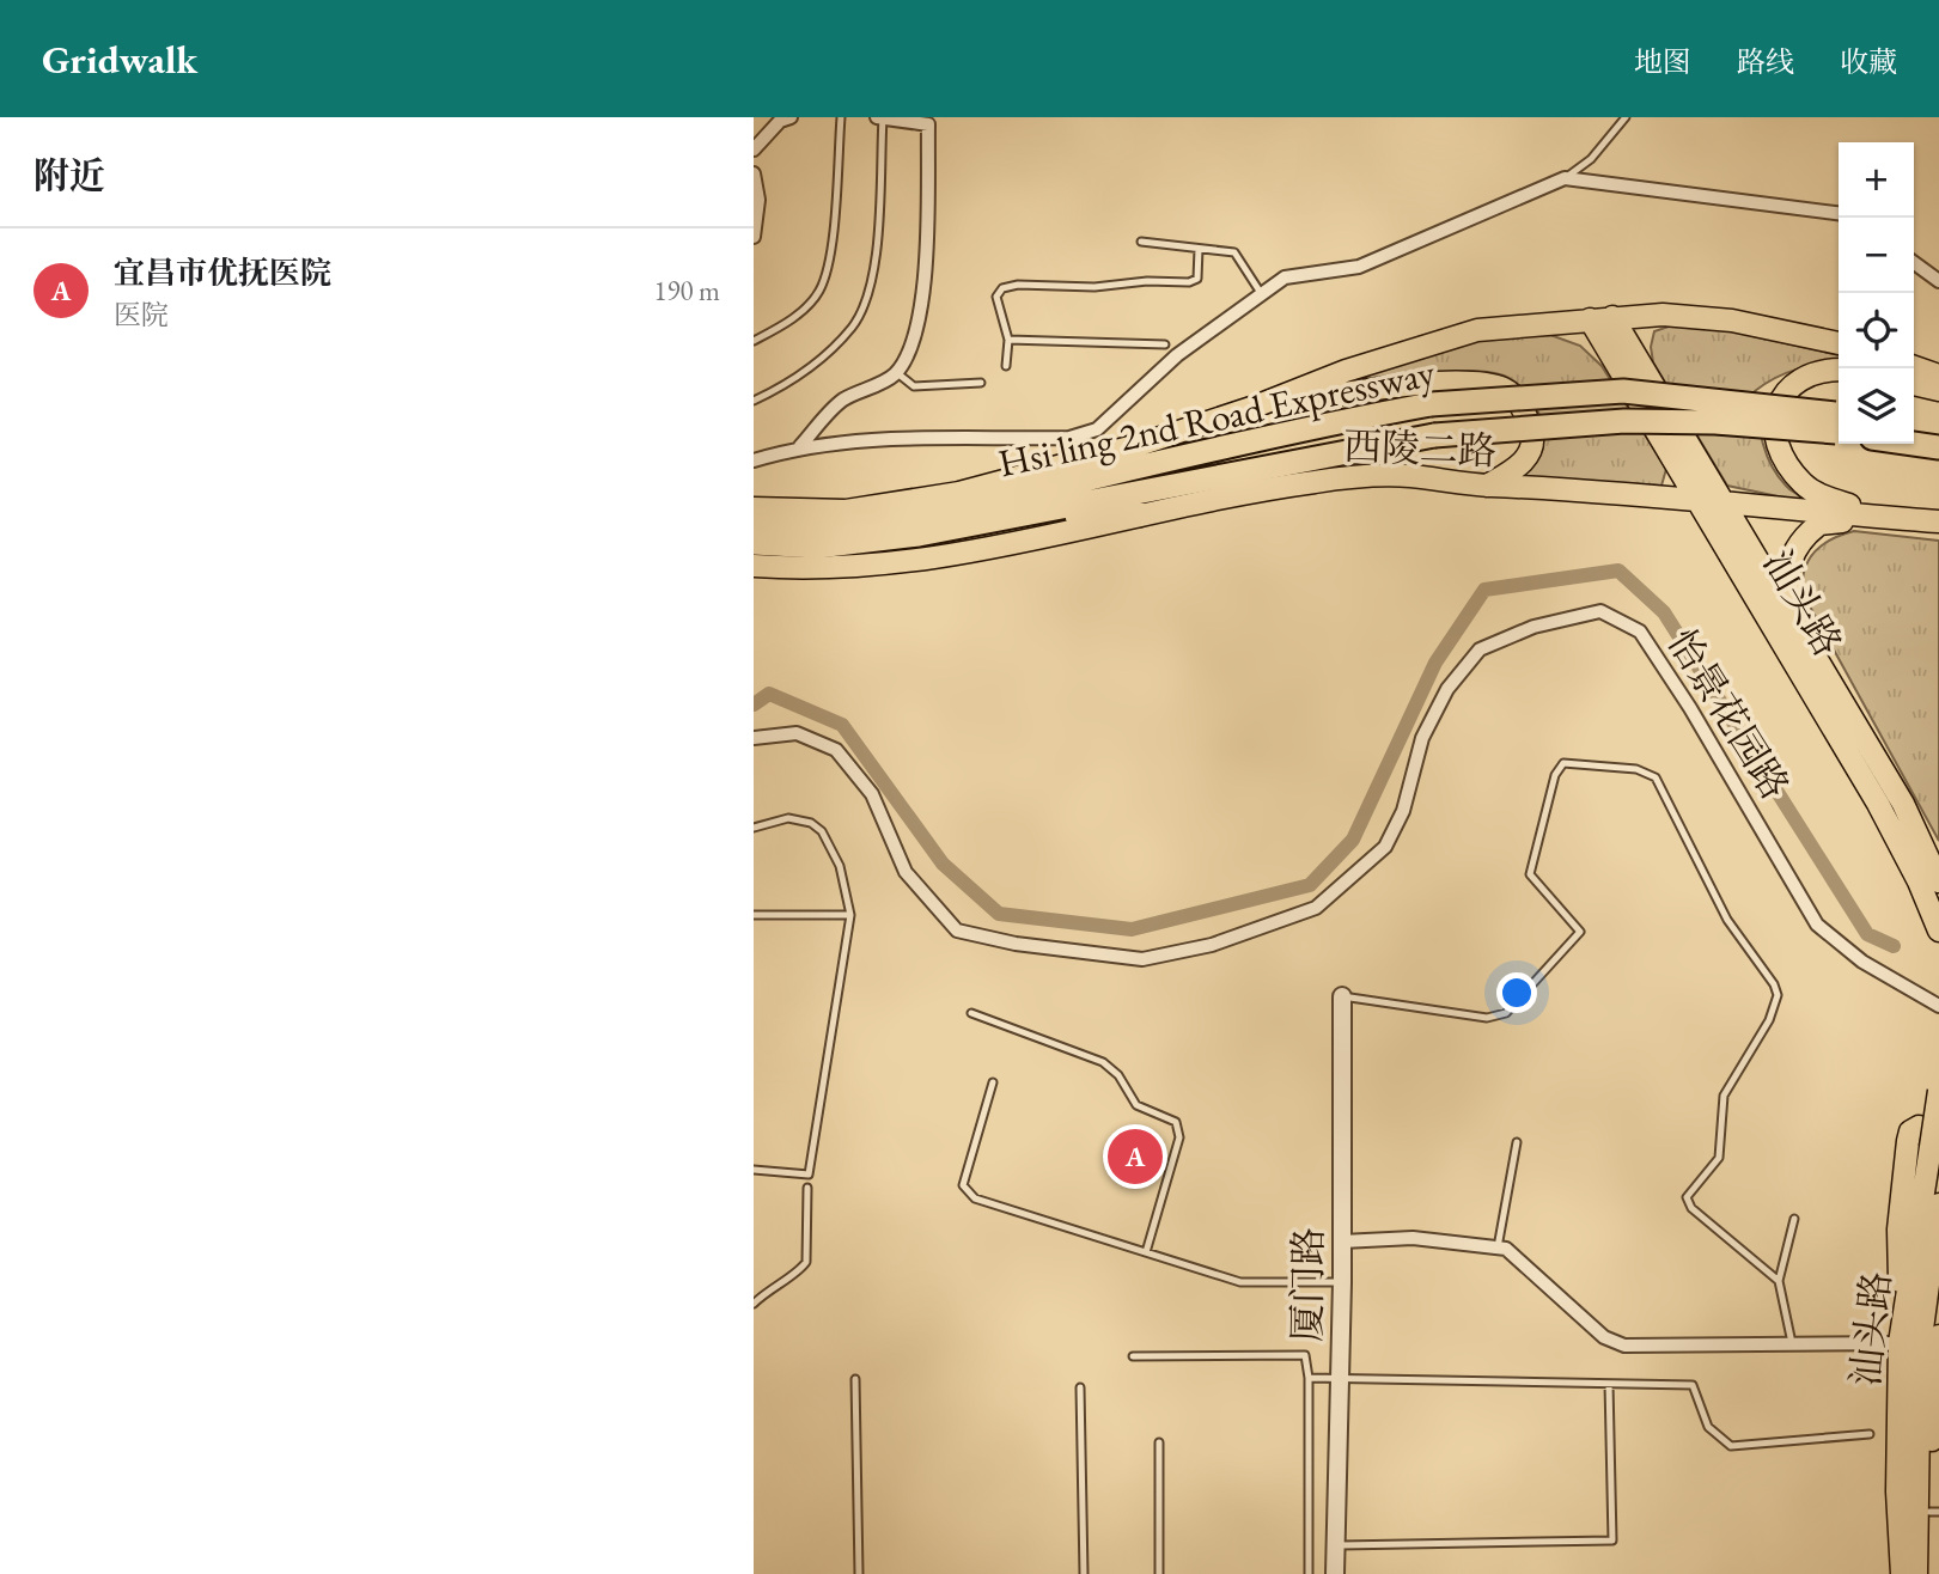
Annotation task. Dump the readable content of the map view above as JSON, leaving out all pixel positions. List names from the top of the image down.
{
  "streets": {
    "highway": ["Hsi ling 2nd Road Expressway"],
    "main road": ["西陵二路", "汕头路"],
    "street": ["怡景花园路", "厦门路"]
  },
  "crossings": [
    ["西陵二路", "汕头路"]
  ],
  "page": {
    "header": "Gridwalk",
    "nav": ["地图", "路线", "收藏"],
    "heading": "附近",
    "map_buttons": ["+", "−"],
    "list": [
      {
        "mark": "A",
        "name": "宜昌市优抚医院",
        "note": "医院",
        "value": "190 m"
      }
    ],
    "pins": "A"
  }
}
